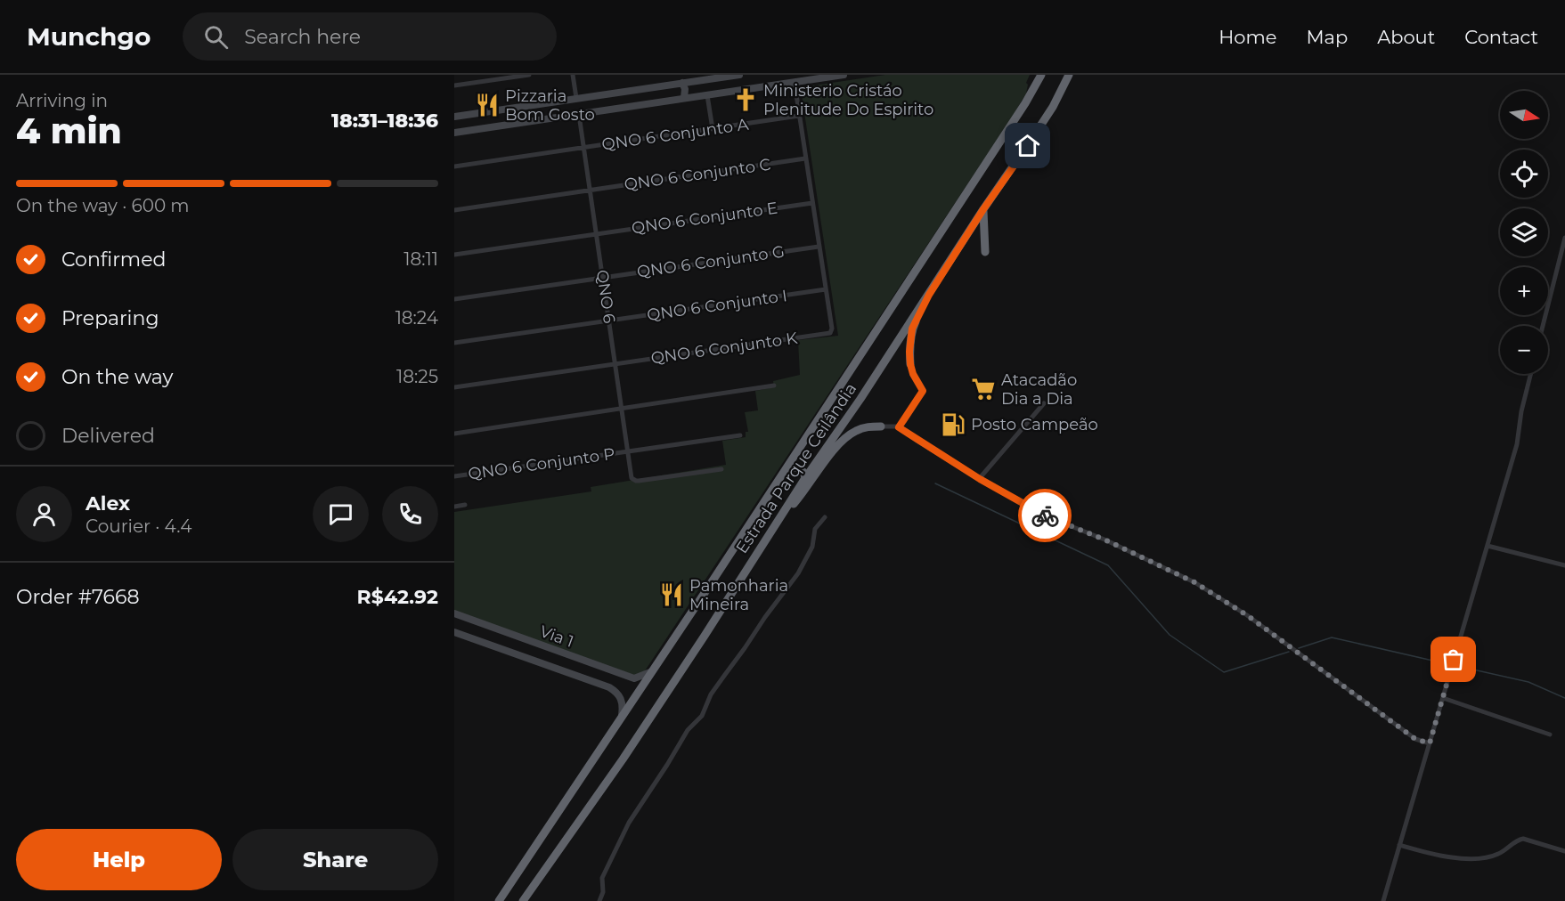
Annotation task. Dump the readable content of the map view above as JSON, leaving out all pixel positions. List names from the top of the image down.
{
  "streets": {
    "highway": ["Estrada Parque Ceilândia"],
    "main road": ["Via 1"],
    "street": [
      "QNO 6 Conjunto A",
      "QNO 6 Conjunto C",
      "QNO 6 Conjunto E",
      "QNO 6 Conjunto G",
      "QNO 6",
      "QNO 6 Conjunto I",
      "QNO 6 Conjunto K",
      "QNO 6 Conjunto P"
    ]
  },
  "crossings": [
    ["QNO 6 Conjunto A", "QNO 6"],
    ["QNO 6 Conjunto C", "QNO 6"],
    ["QNO 6 Conjunto E", "QNO 6"],
    ["QNO 6 Conjunto G", "QNO 6"],
    ["QNO 6", "QNO 6 Conjunto I"],
    ["QNO 6", "QNO 6 Conjunto K"],
    ["QNO 6", "QNO 6 Conjunto P"],
    ["QNO 6 Conjunto I", "QNO 6 Conjunto K"],
    ["Estrada Parque Ceilândia", "Via 1"]
  ],
  "places": {
    "church": ["Ministerio Cristáo Plenitude Do Espirito"],
    "restaurant": ["Pizzaria Bom Gosto", "Pamonharia Mineira"],
    "supermarket": ["Atacadão Dia a Dia"],
    "fuel station": ["Posto Campeão"]
  },
  "north": "right",
  "page": {
    "header": "Munchgo",
    "search": "Search here",
    "nav": [
      "Home",
      "Map",
      "About",
      "Contact"
    ],
    "heading": ["4 min", "Arriving in", "18:31–18:36"],
    "panel": [
      "Alex",
      "Courier · 4.4",
      "Order #7668",
      "R$42.92"
    ],
    "map_buttons": ["+", "−"],
    "bar": "On the way · 600 m",
    "list": [
      ["Confirmed", "18:11"],
      ["Preparing", "18:24"],
      ["On the way", "18:25"],
      "Delivered"
    ],
    "buttons": ["Help", "Share"]
  }
}
